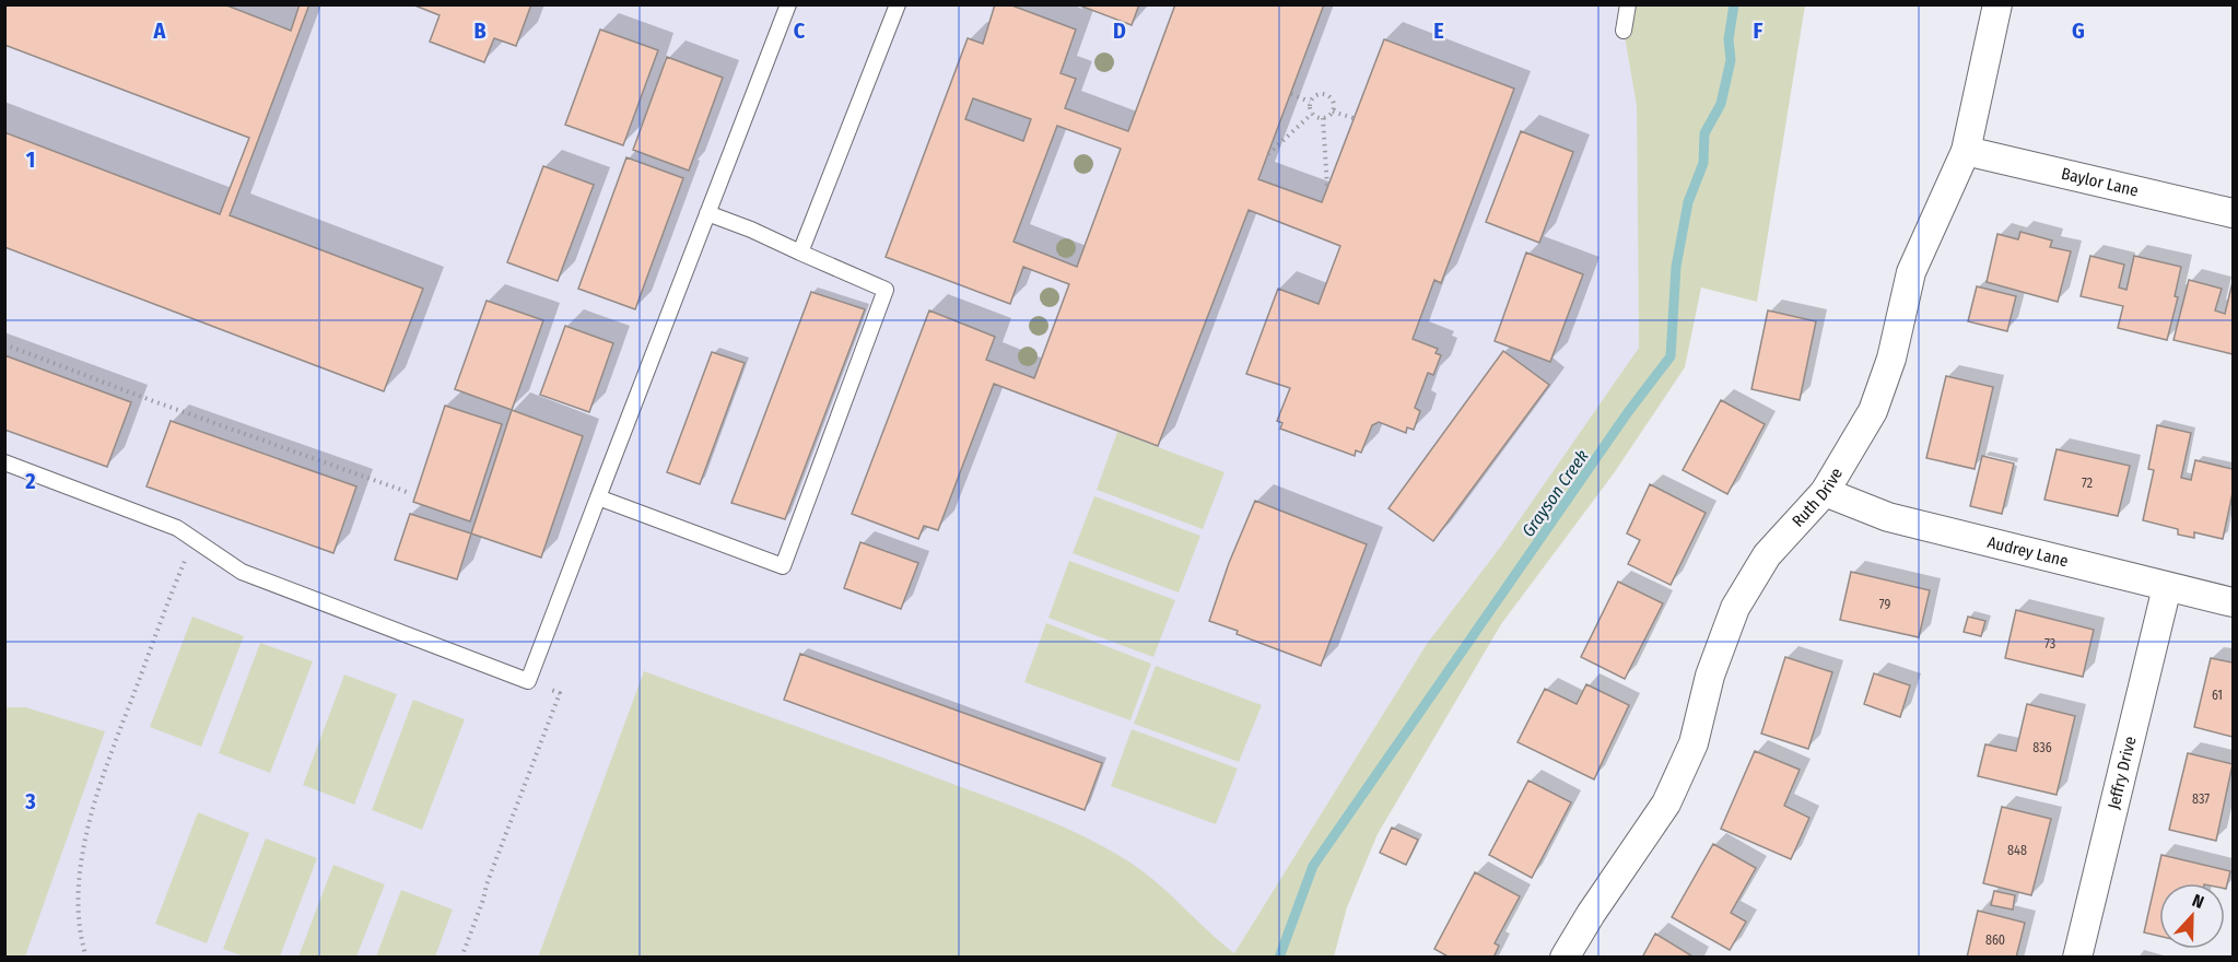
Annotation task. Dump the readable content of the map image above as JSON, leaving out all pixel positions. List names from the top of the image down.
{
  "streets": {
    "street": [
      "Baylor Lane",
      "Ruth Drive",
      "Audrey Lane",
      "Jeffry Drive"
    ]
  },
  "crossings": [
    ["Baylor Lane", "Ruth Drive"],
    ["Ruth Drive", "Audrey Lane"],
    ["Audrey Lane", "Jeffry Drive"]
  ],
  "water": ["Grayson Creek"],
  "house_numbers": [
    "72",
    "79",
    "73",
    "61",
    "836",
    "837",
    "848",
    "860"
  ],
  "north": "top",
  "grid": {
    "columns": [
      "A",
      "B",
      "C",
      "D",
      "E",
      "F",
      "G"
    ],
    "rows": ["1", "2", "3"]
  }
}
